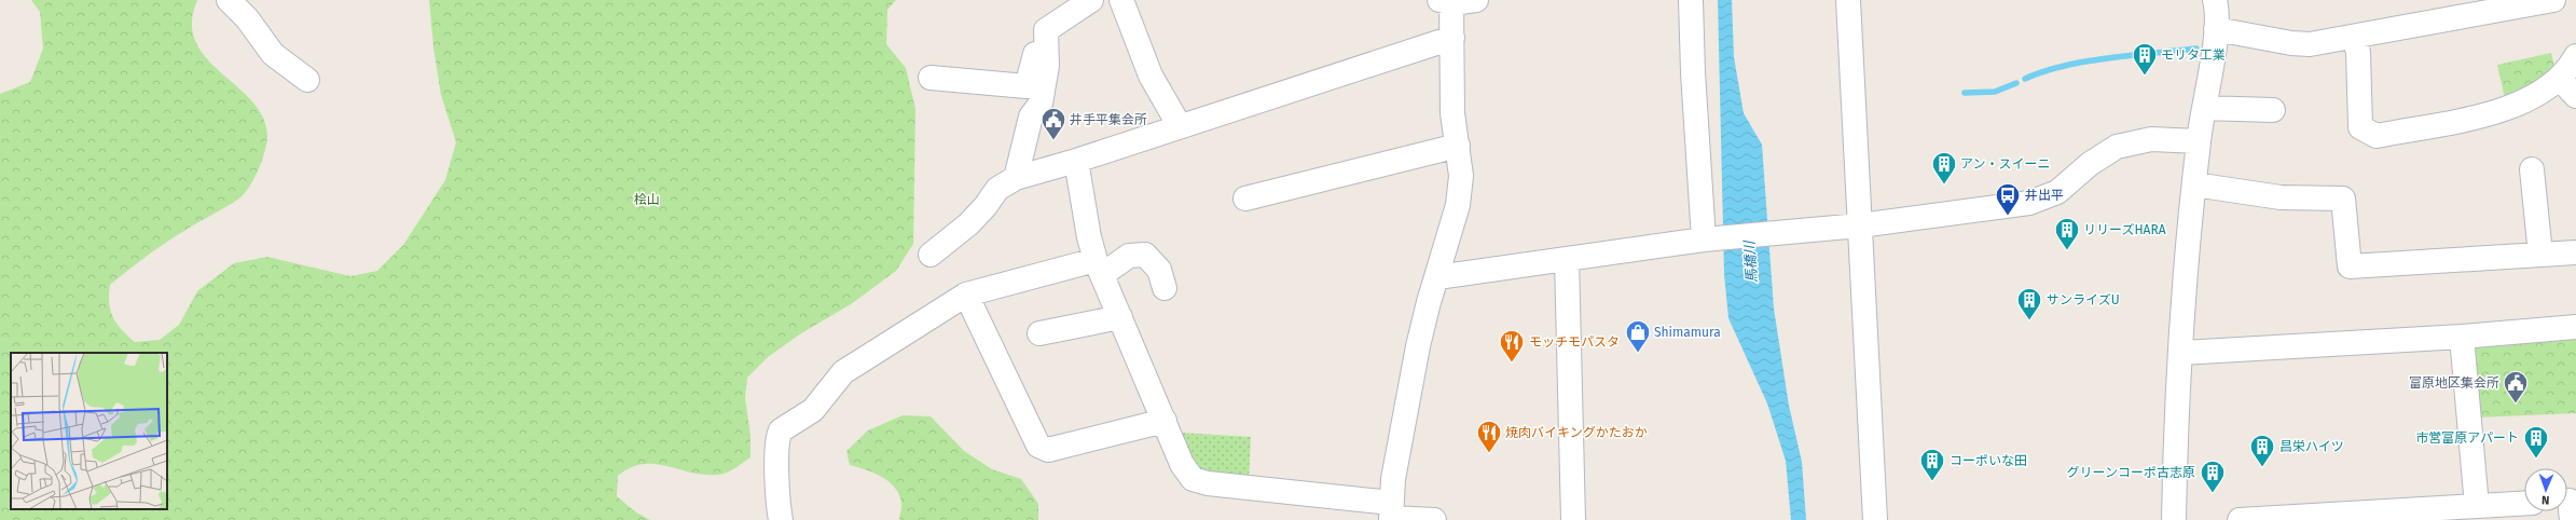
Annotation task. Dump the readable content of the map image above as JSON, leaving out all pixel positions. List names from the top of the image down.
{
  "water": ["馬橋川"],
  "parks": ["桧山"],
  "places": {
    "building": [
      "モリタ工業",
      "アン・スイーニ",
      "リリーズHARA",
      "サンライズU",
      "市営富原アパート",
      "昌栄ハイツ",
      "コーポいな田",
      "グリーンコーポ古志原"
    ],
    "public building": ["井手平集会所", "富原地区集会所"],
    "bus stop": ["井出平"],
    "shop": ["Shimamura"],
    "restaurant": ["モッチモパスタ", "焼肉バイキングかたおか"]
  },
  "north": "bottom"
}
